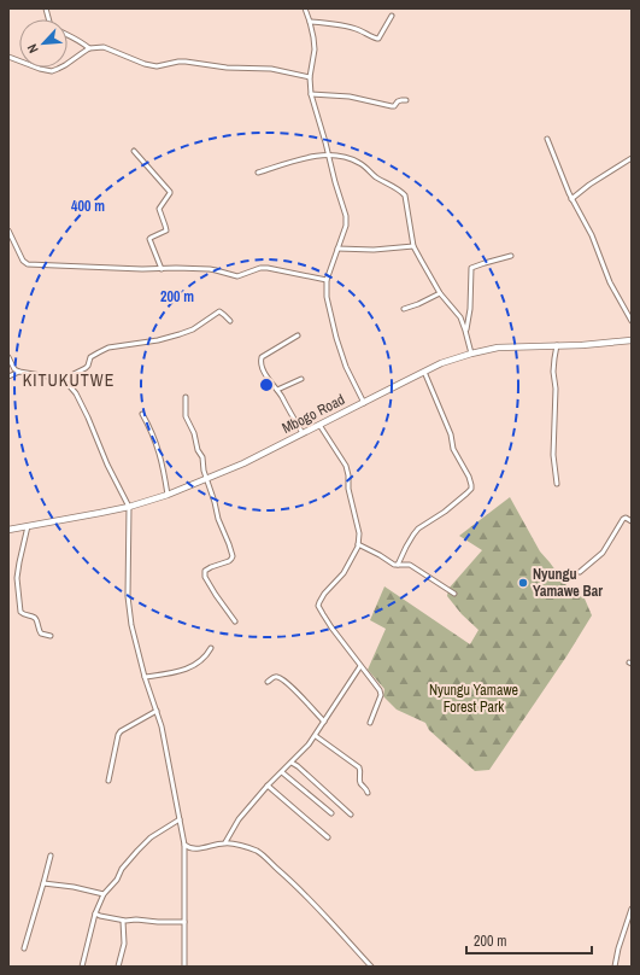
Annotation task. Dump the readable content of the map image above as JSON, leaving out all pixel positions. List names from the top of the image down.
{
  "streets": {
    "main road": ["Mbogo Road"]
  },
  "districts": ["KITUKUTWE"],
  "parks": ["Nyungu Yamawe Forest Park"],
  "places": ["Nyungu Yamawe Bar"],
  "scale_bar": "200 m",
  "north": "bottom left",
  "rings": ["400 m", "200 m"]
}
